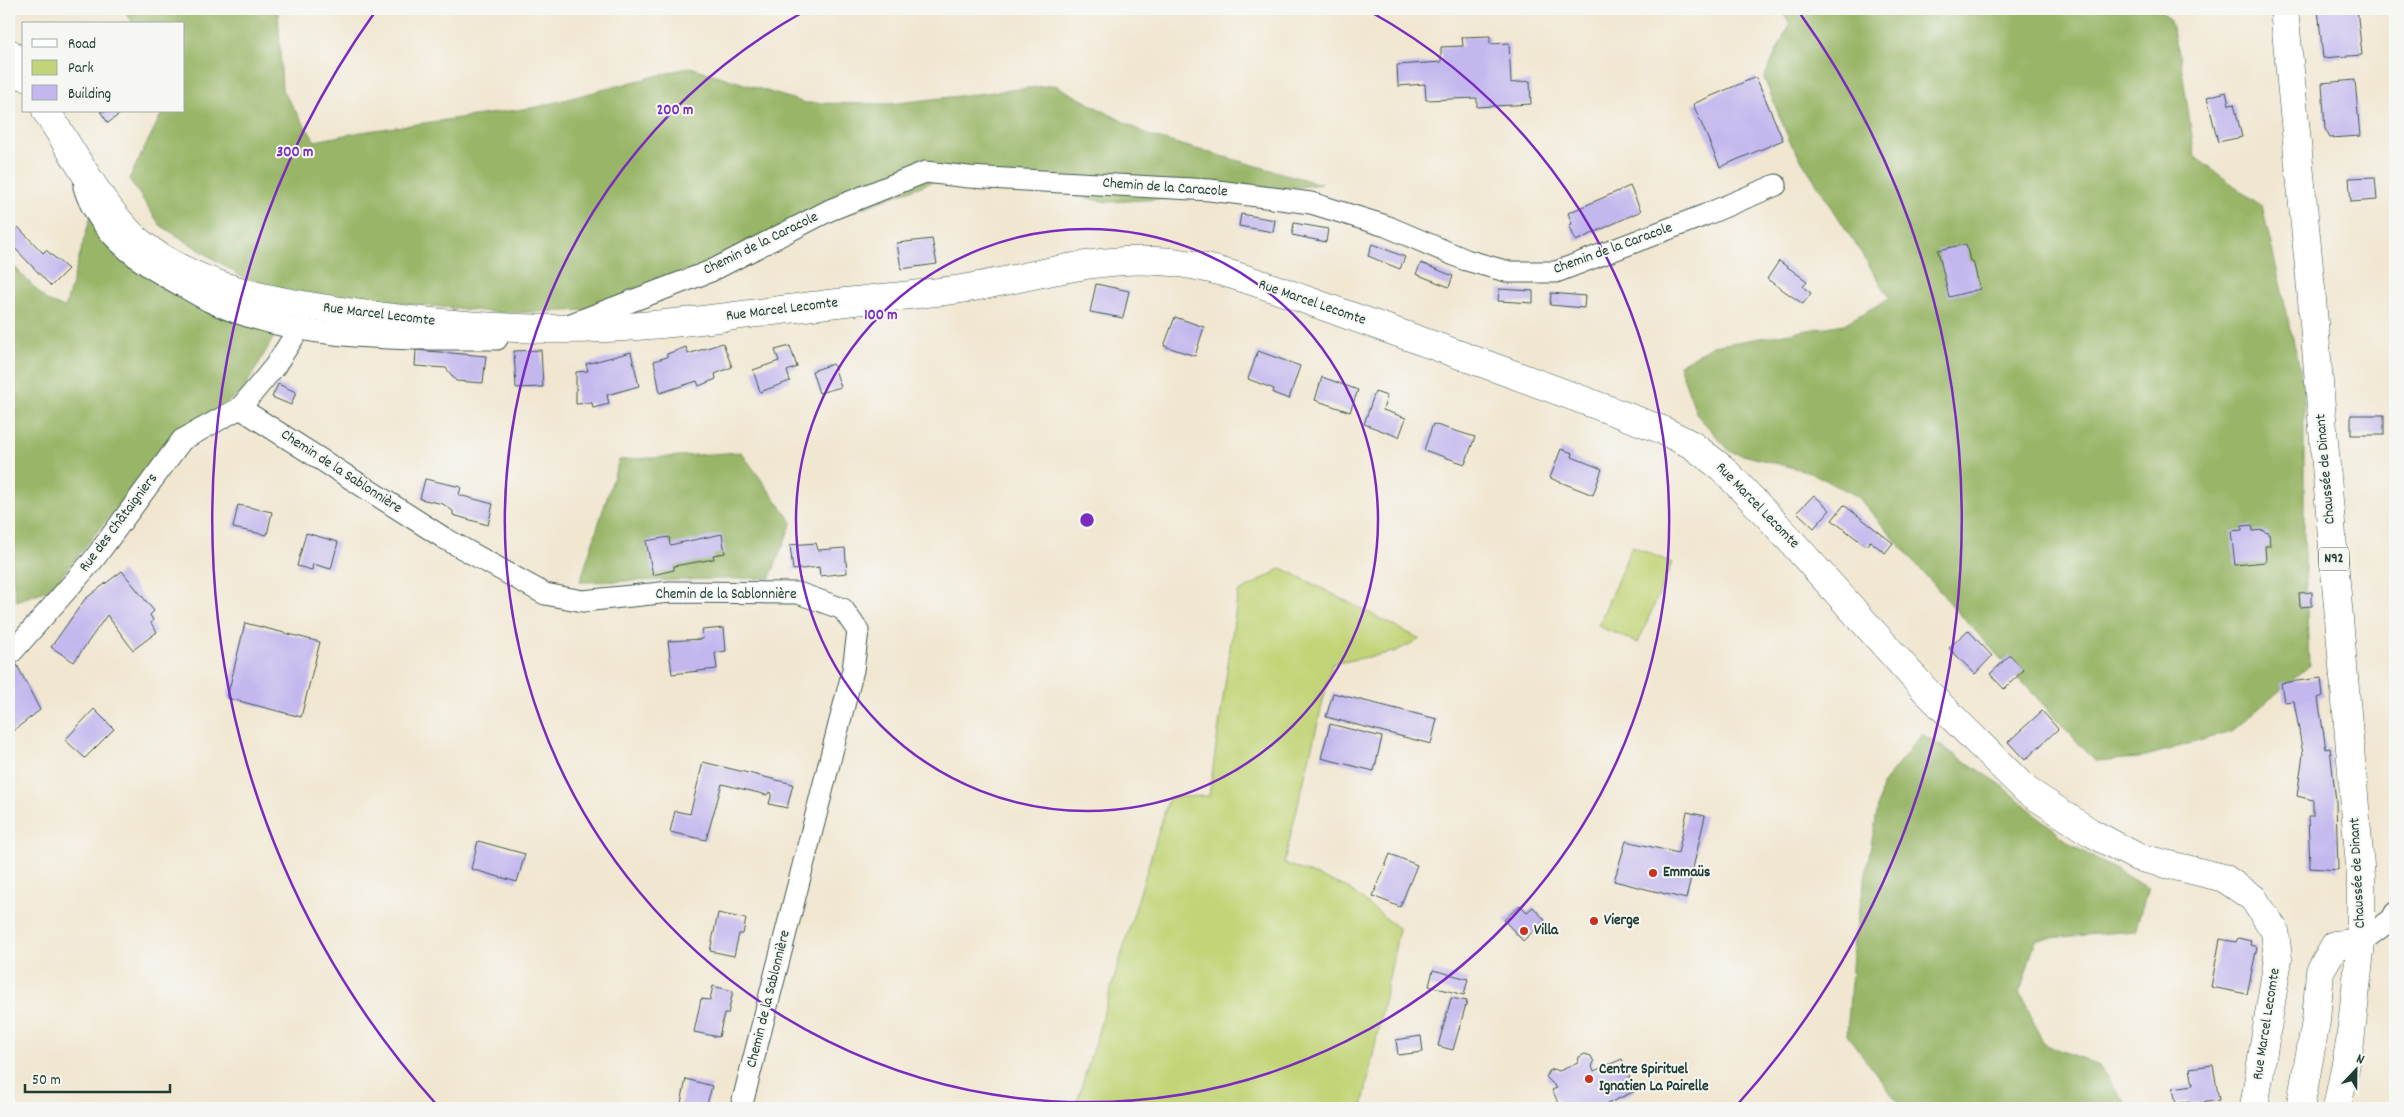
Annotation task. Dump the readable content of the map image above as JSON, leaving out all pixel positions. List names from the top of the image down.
{
  "streets": {
    "street": [
      "Chemin de la Caracole",
      "Rue Marcel Lecomte",
      "Chaussée de Dinant",
      "Chemin de la Sablonnière",
      "Rue des Châtaigniers",
      "N92"
    ]
  },
  "crossings": [
    ["Chemin de la Caracole", "Rue Marcel Lecomte"],
    ["Chemin de la Sablonnière", "Rue des Châtaigniers"]
  ],
  "places": [
    "Emmaüs",
    "Vierge",
    "Villa",
    "Centre Spirituel Ignatien La Pairelle"
  ],
  "legend": ["Road", "Park", "Building"],
  "scale_bar": "50 m",
  "north": "top",
  "rings": ["200 m", "300 m", "100 m"]
}
